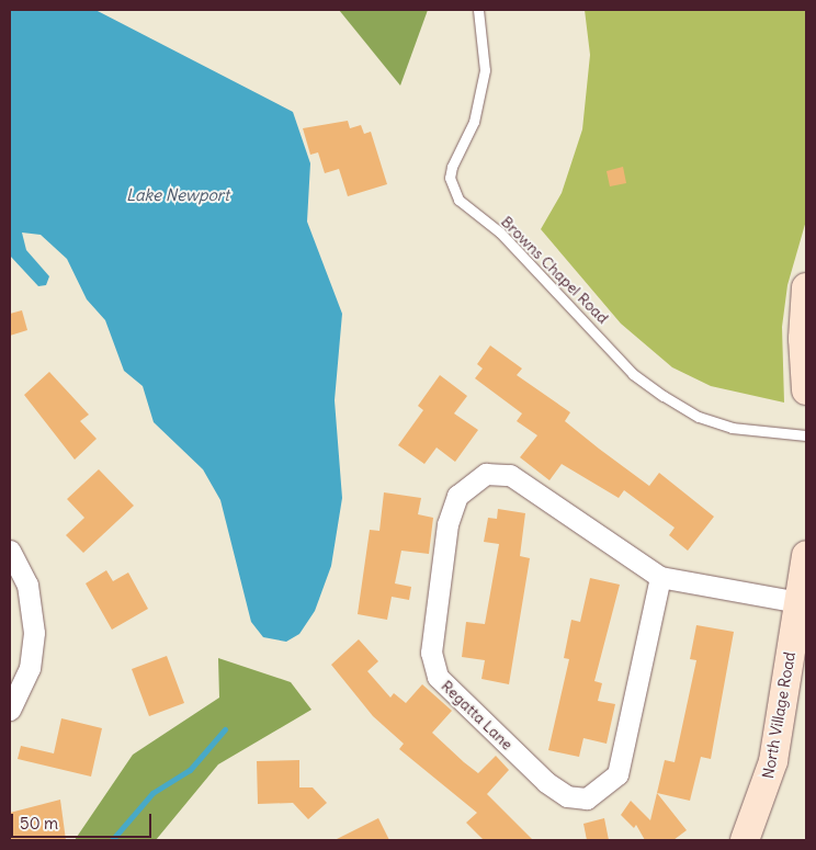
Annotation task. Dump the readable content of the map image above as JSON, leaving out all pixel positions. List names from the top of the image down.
{
  "streets": {
    "street": ["Regatta Lane", "North Village Road"],
    "lane": ["Browns Chapel Road"]
  },
  "crossings": [
    ["Regatta Lane", "North Village Road"]
  ],
  "water": ["Lake Newport"],
  "scale_bar": "50 m"
}
